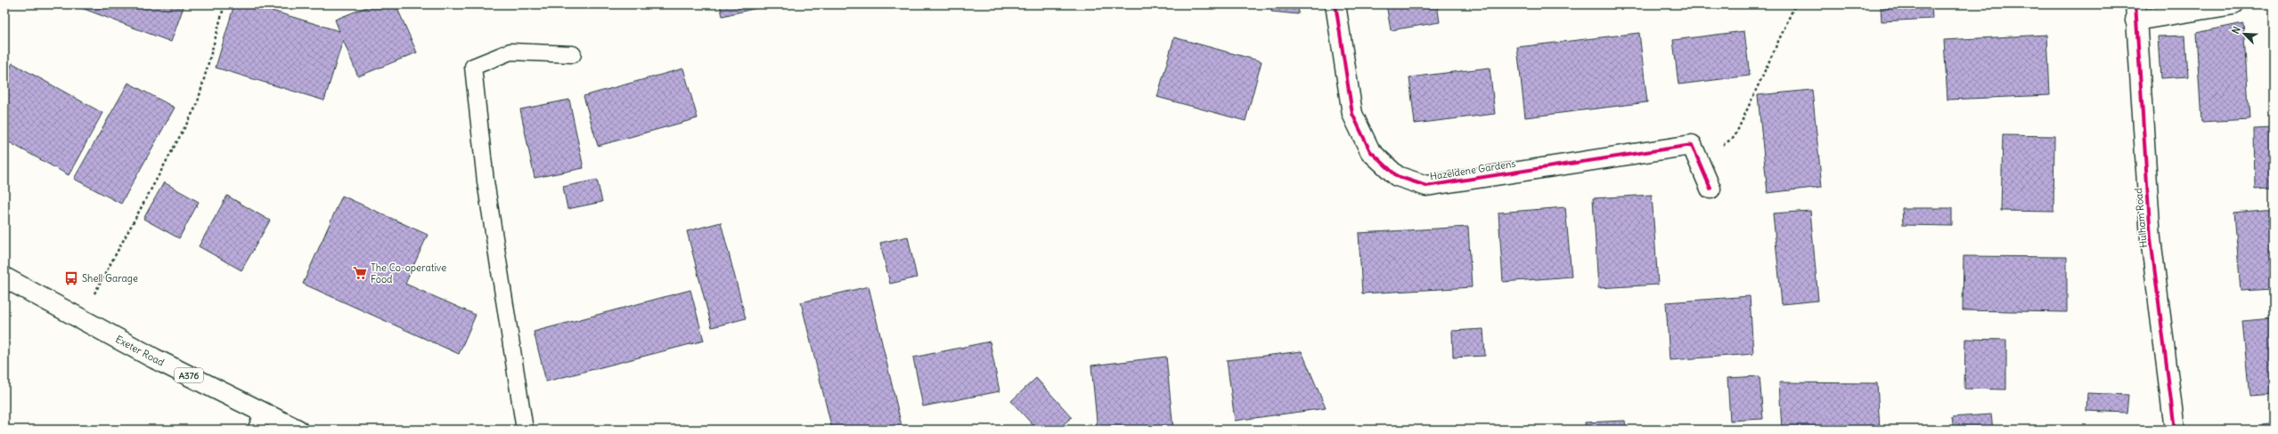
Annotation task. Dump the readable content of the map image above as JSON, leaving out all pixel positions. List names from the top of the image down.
{
  "streets": {
    "main road": [
      "Hazeldene Gardens",
      "Hulham Road",
      "Exeter Road",
      "A376"
    ]
  },
  "places": {
    "supermarket": ["The Co-operative Food"],
    "bus stop": ["Shell Garage"]
  },
  "north": "top left"
}
